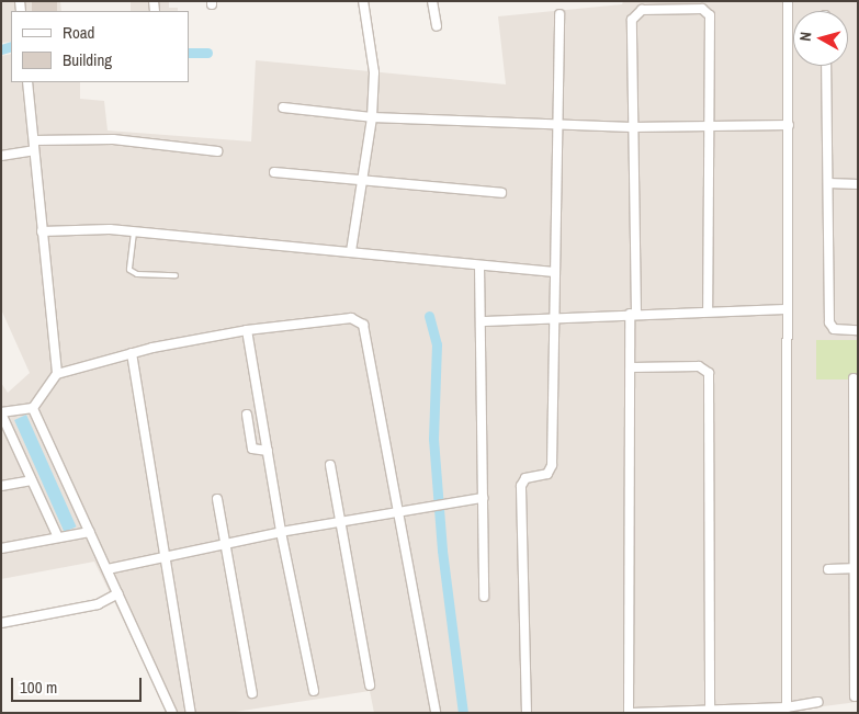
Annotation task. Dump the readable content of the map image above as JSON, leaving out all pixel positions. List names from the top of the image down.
{
  "legend": ["Road", "Building"],
  "scale_bar": "100 m",
  "north": "left"
}
